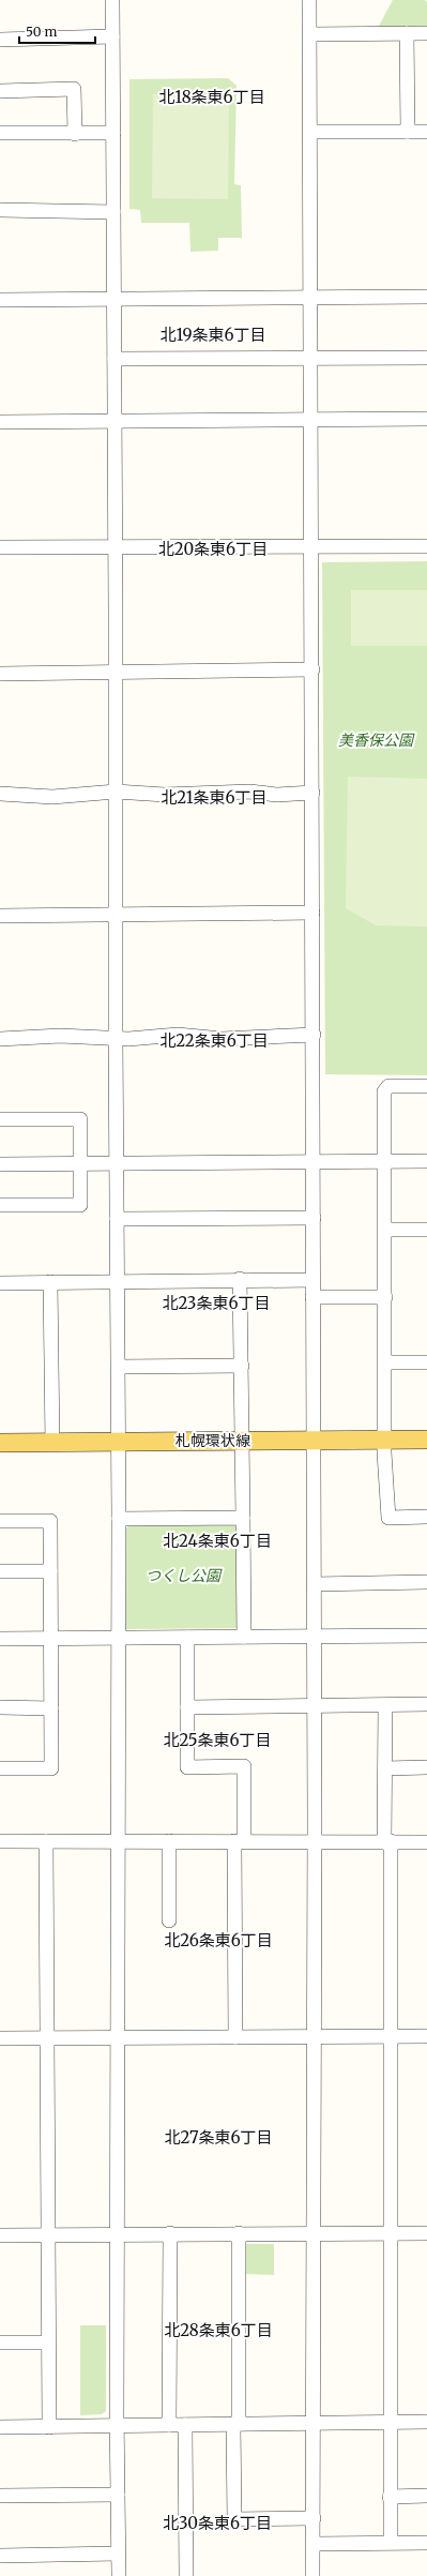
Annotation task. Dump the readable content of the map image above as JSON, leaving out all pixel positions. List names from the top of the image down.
{
  "streets": {
    "main road": ["札幌環状線"]
  },
  "districts": [
    "北18条東6丁目",
    "北19条東6丁目",
    "北20条東6丁目",
    "北21条東6丁目",
    "北22条東6丁目",
    "北23条東6丁目",
    "北24条東6丁目",
    "北25条東6丁目",
    "北26条東6丁目",
    "北27条東6丁目",
    "北28条東6丁目",
    "北30条東6丁目"
  ],
  "parks": ["美香保公園", "つくし公園"],
  "scale_bar": "50 m"
}
